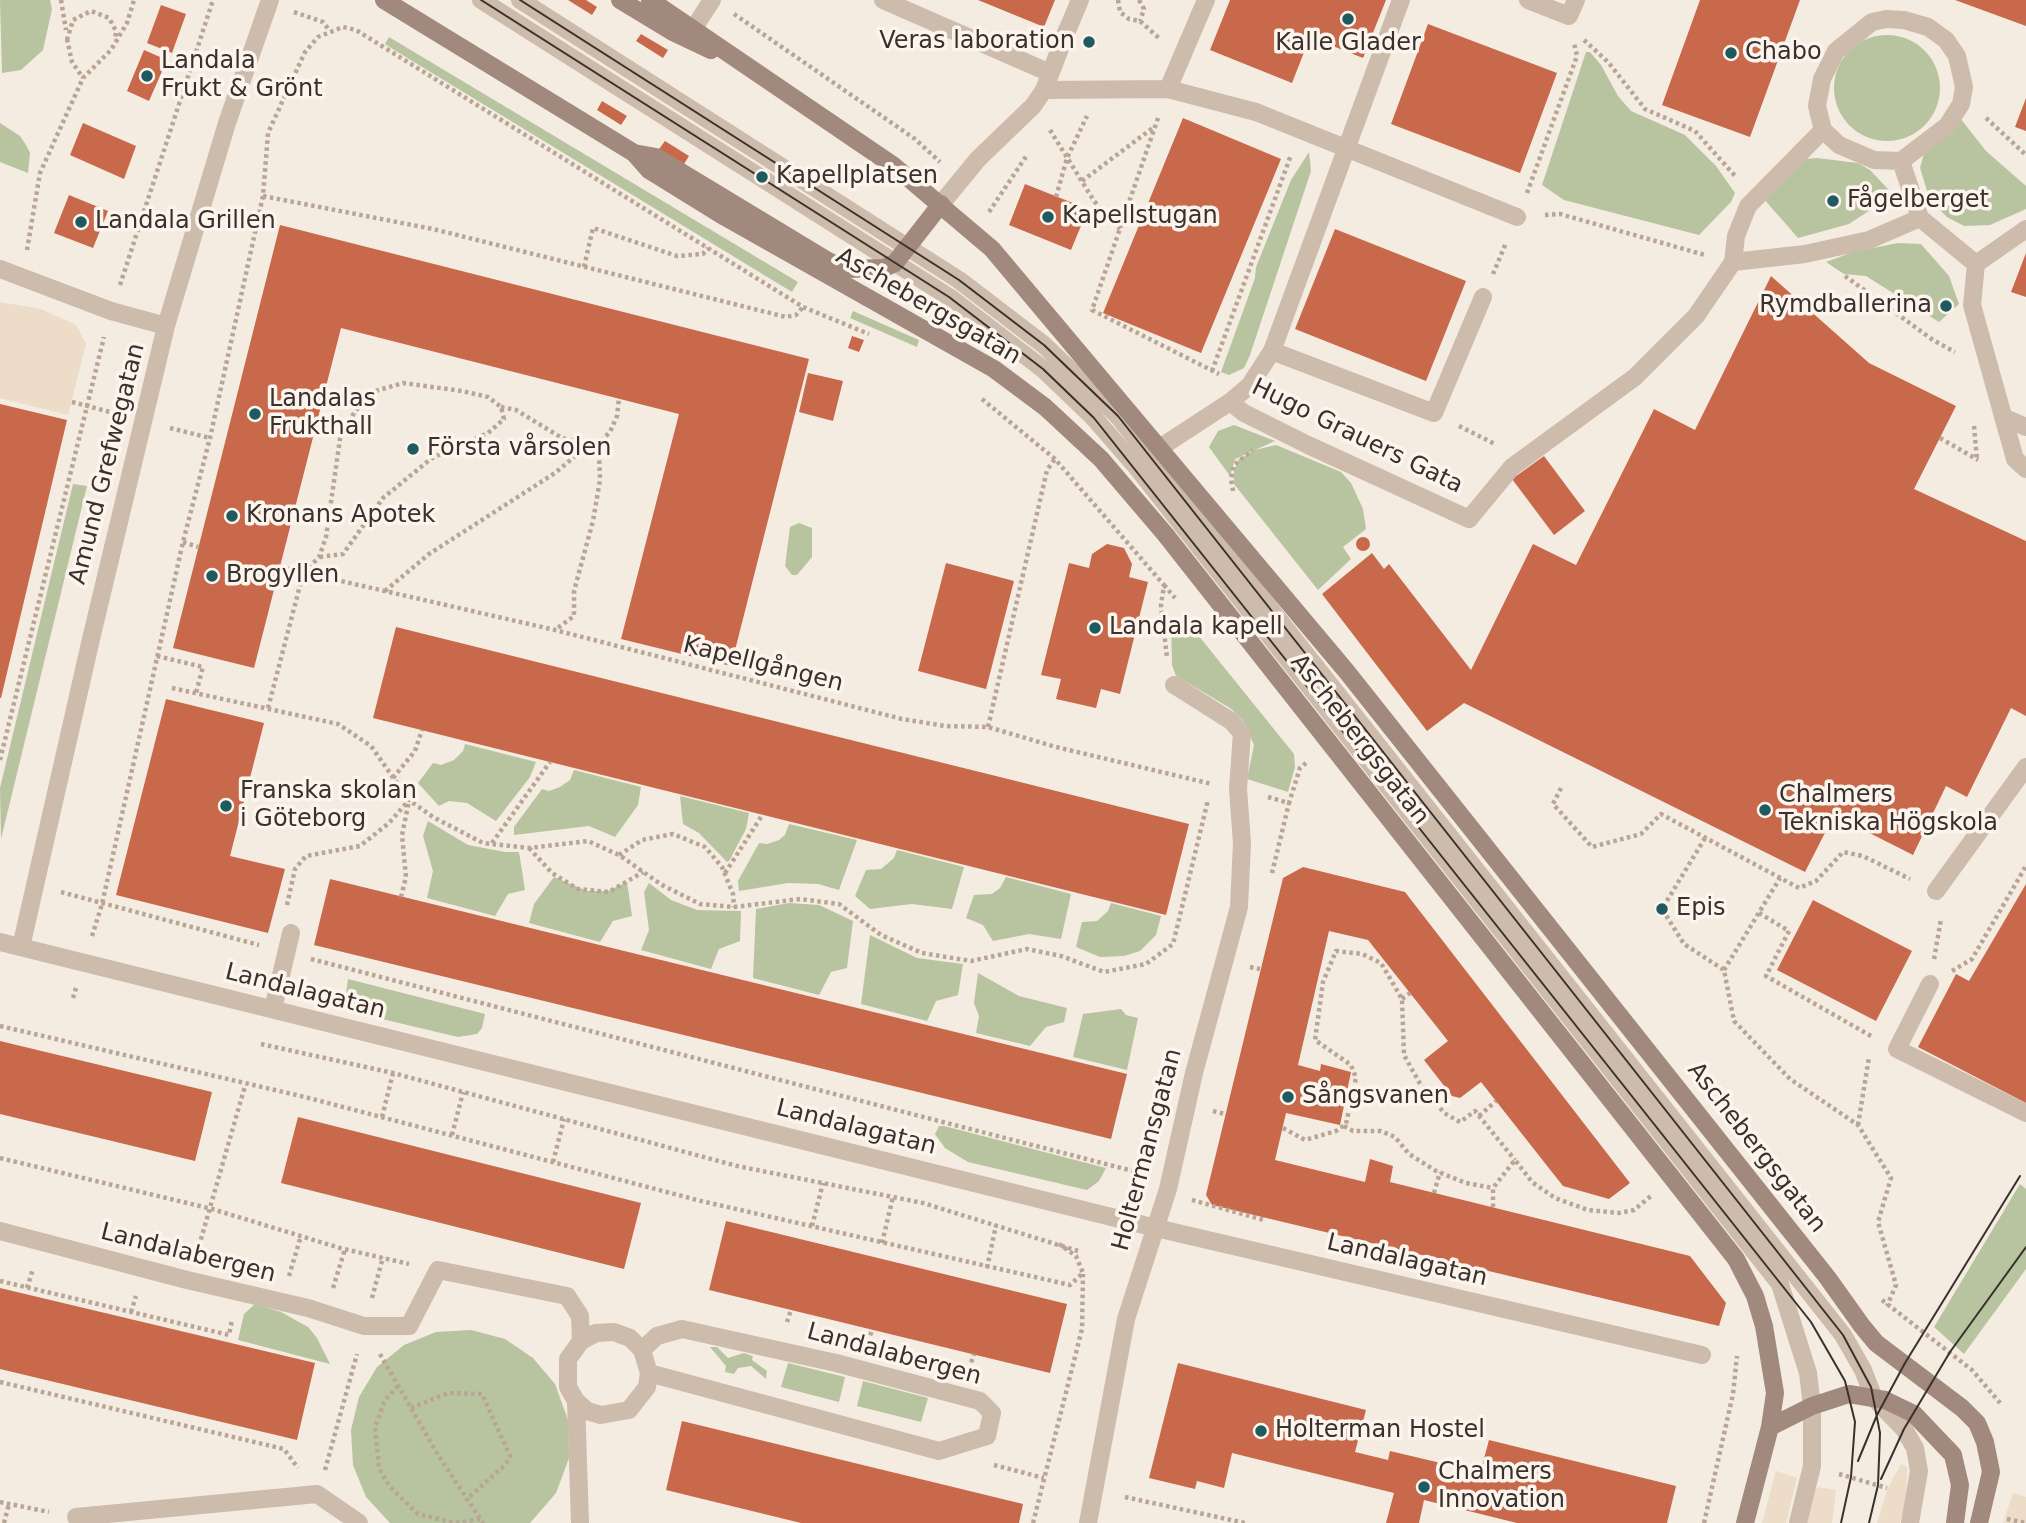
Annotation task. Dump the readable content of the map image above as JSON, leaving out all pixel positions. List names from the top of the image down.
{
  "streets": {
    "street": [
      "Aschebergsgatan",
      "Hugo Grauers Gata",
      "Amund Grefwegatan",
      "Landalagatan",
      "Holtermansgatan",
      "Landalabergen"
    ],
    "path": ["Kapellgången"]
  },
  "crossings": [
    ["Aschebergsgatan", "Hugo Grauers Gata"],
    ["Amund Grefwegatan", "Landalagatan"],
    ["Kapellgången", "Holtermansgatan"],
    ["Landalagatan", "Holtermansgatan"]
  ],
  "places": [
    "Kalle Glader",
    "Veras laboration",
    "Chabo",
    "Landala Frukt & Grönt",
    "Kapellplatsen",
    "Fågelberget",
    "Kapellstugan",
    "Landala Grillen",
    "Rymdballerina",
    "Landalas Frukthall",
    "Första vårsolen",
    "Kronans Apotek",
    "Brogyllen",
    "Landala kapell",
    "Franska skolan i Göteborg",
    "Chalmers Tekniska Högskola",
    "Epis",
    "Sångsvanen",
    "Holterman Hostel",
    "Chalmers Innovation"
  ]
}
